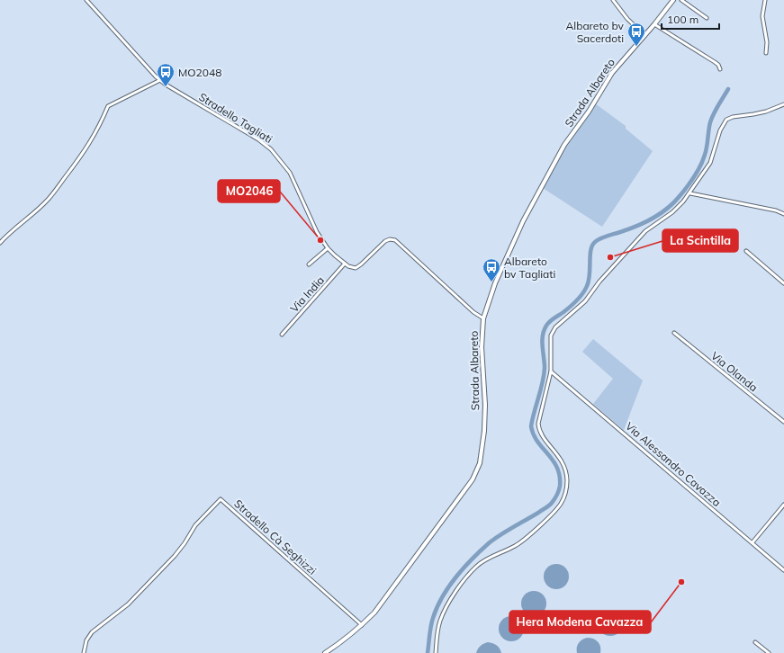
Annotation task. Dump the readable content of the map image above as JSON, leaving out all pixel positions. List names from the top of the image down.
{
  "streets": {
    "street": [
      "Strada Albareto",
      "Stradello Tagliati",
      "Via India",
      "Via Olanda",
      "Via Alessandro Cavazza",
      "Stradello Cà Seghizzi"
    ]
  },
  "crossings": [
    ["Strada Albareto", "Stradello Cà Seghizzi"],
    ["Stradello Tagliati", "Via India"]
  ],
  "places": {
    "bus stop": ["Albareto bv Sacerdoti", "MO2048", "Albareto bv Tagliati"],
    "other": ["MO2046", "La Scintilla", "Hera Modena Cavazza"]
  },
  "scale_bar": "100 m"
}
